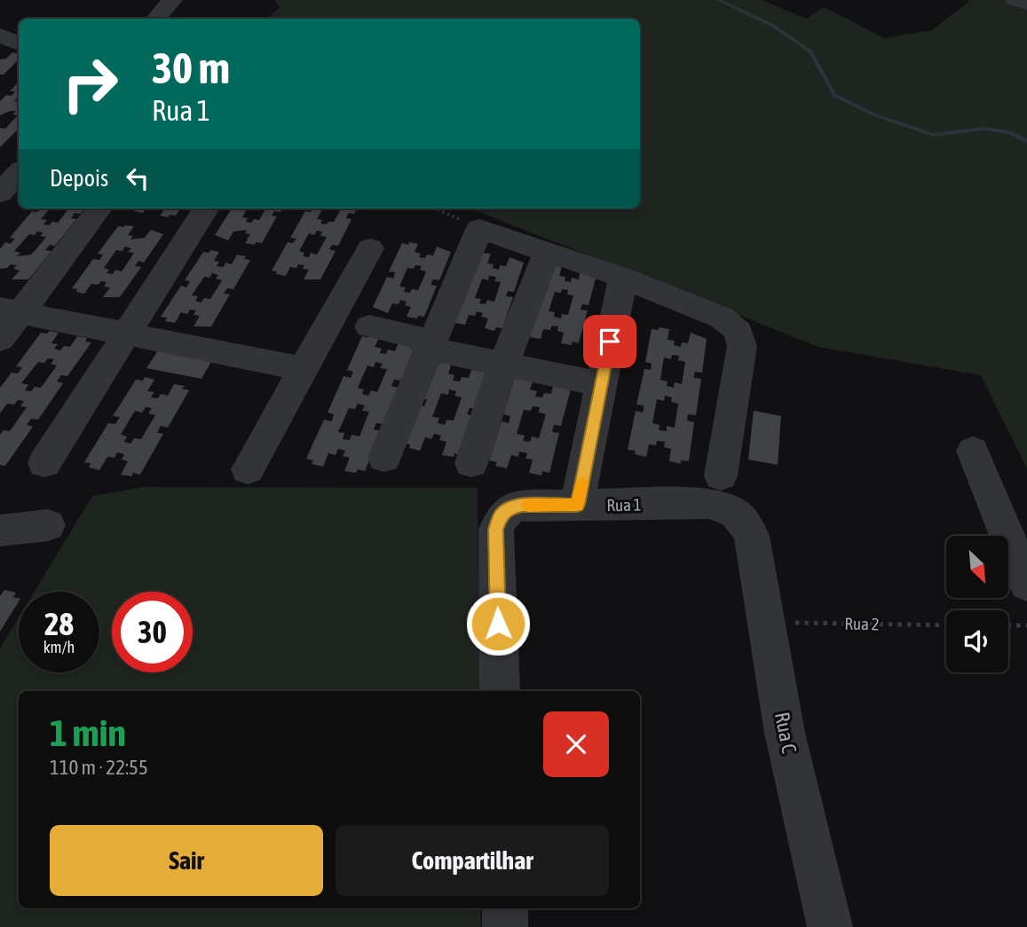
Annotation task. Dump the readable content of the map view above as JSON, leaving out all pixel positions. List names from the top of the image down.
{
  "streets": {
    "street": ["Rua 1", "Rua C"],
    "path": ["Rua 2"]
  },
  "crossings": [
    ["Rua 1", "Rua C"],
    ["Rua 2", "Rua C"]
  ],
  "north": "bottom right",
  "page": {
    "turn": ["30 m", "Rua 1"],
    "then": "Depois",
    "speed": "28 km/h",
    "limit": "30",
    "heading": ["1 min", "110 m · 22:55"],
    "buttons": ["Sair", "Compartilhar"]
  }
}
